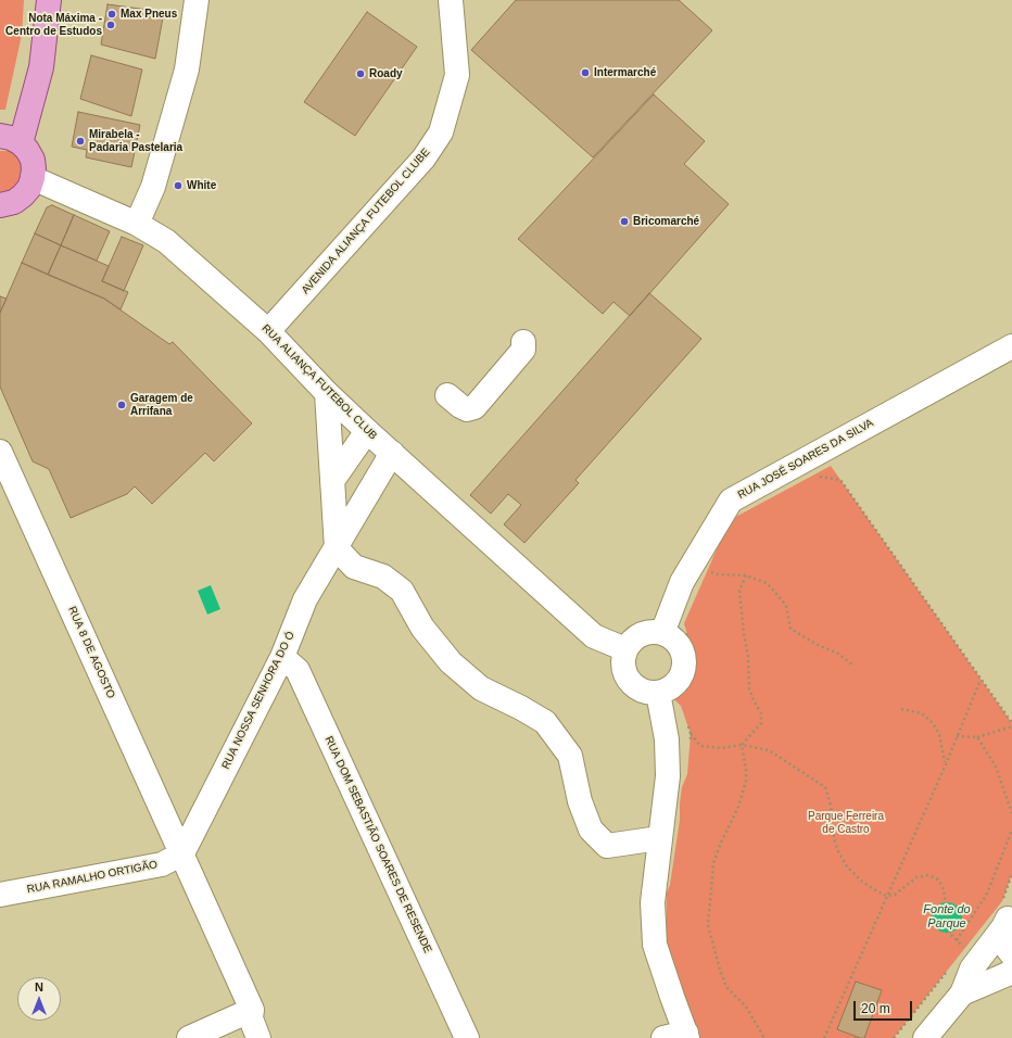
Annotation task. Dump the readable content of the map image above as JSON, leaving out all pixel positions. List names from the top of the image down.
{
  "streets": {
    "street": [
      "AVENIDA ALIANÇA FUTEBOL CLUBE",
      "RUA ALIANÇA FUTEBOL CLUB",
      "RUA JOSÉ SOARES DA SILVA",
      "RUA 8 DE AGOSTO",
      "RUA NOSSA SENHORA DO Ó",
      "RUA DOM SEBASTIÃO SOARES DE RESENDE",
      "RUA RAMALHO ORTIGÃO"
    ]
  },
  "crossings": [
    ["AVENIDA ALIANÇA FUTEBOL CLUBE", "RUA ALIANÇA FUTEBOL CLUB"],
    ["RUA ALIANÇA FUTEBOL CLUB", "RUA JOSÉ SOARES DA SILVA"],
    ["RUA ALIANÇA FUTEBOL CLUB", "RUA NOSSA SENHORA DO Ó"],
    ["RUA 8 DE AGOSTO", "RUA NOSSA SENHORA DO Ó"],
    ["RUA 8 DE AGOSTO", "RUA RAMALHO ORTIGÃO"],
    ["RUA NOSSA SENHORA DO Ó", "RUA DOM SEBASTIÃO SOARES DE RESENDE"],
    ["RUA NOSSA SENHORA DO Ó", "RUA RAMALHO ORTIGÃO"]
  ],
  "water": ["Fonte do Parque"],
  "parks": ["Parque Ferreira de Castro"],
  "places": [
    "Max Pneus",
    "Nota Máxima - Centro de Estudos",
    "Intermarché",
    "Roady",
    "Mirabela - Padaria Pastelaria",
    "White",
    "Bricomarché",
    "Garagem de Arrifana"
  ],
  "scale_bar": "20 m",
  "north": "top"
}
